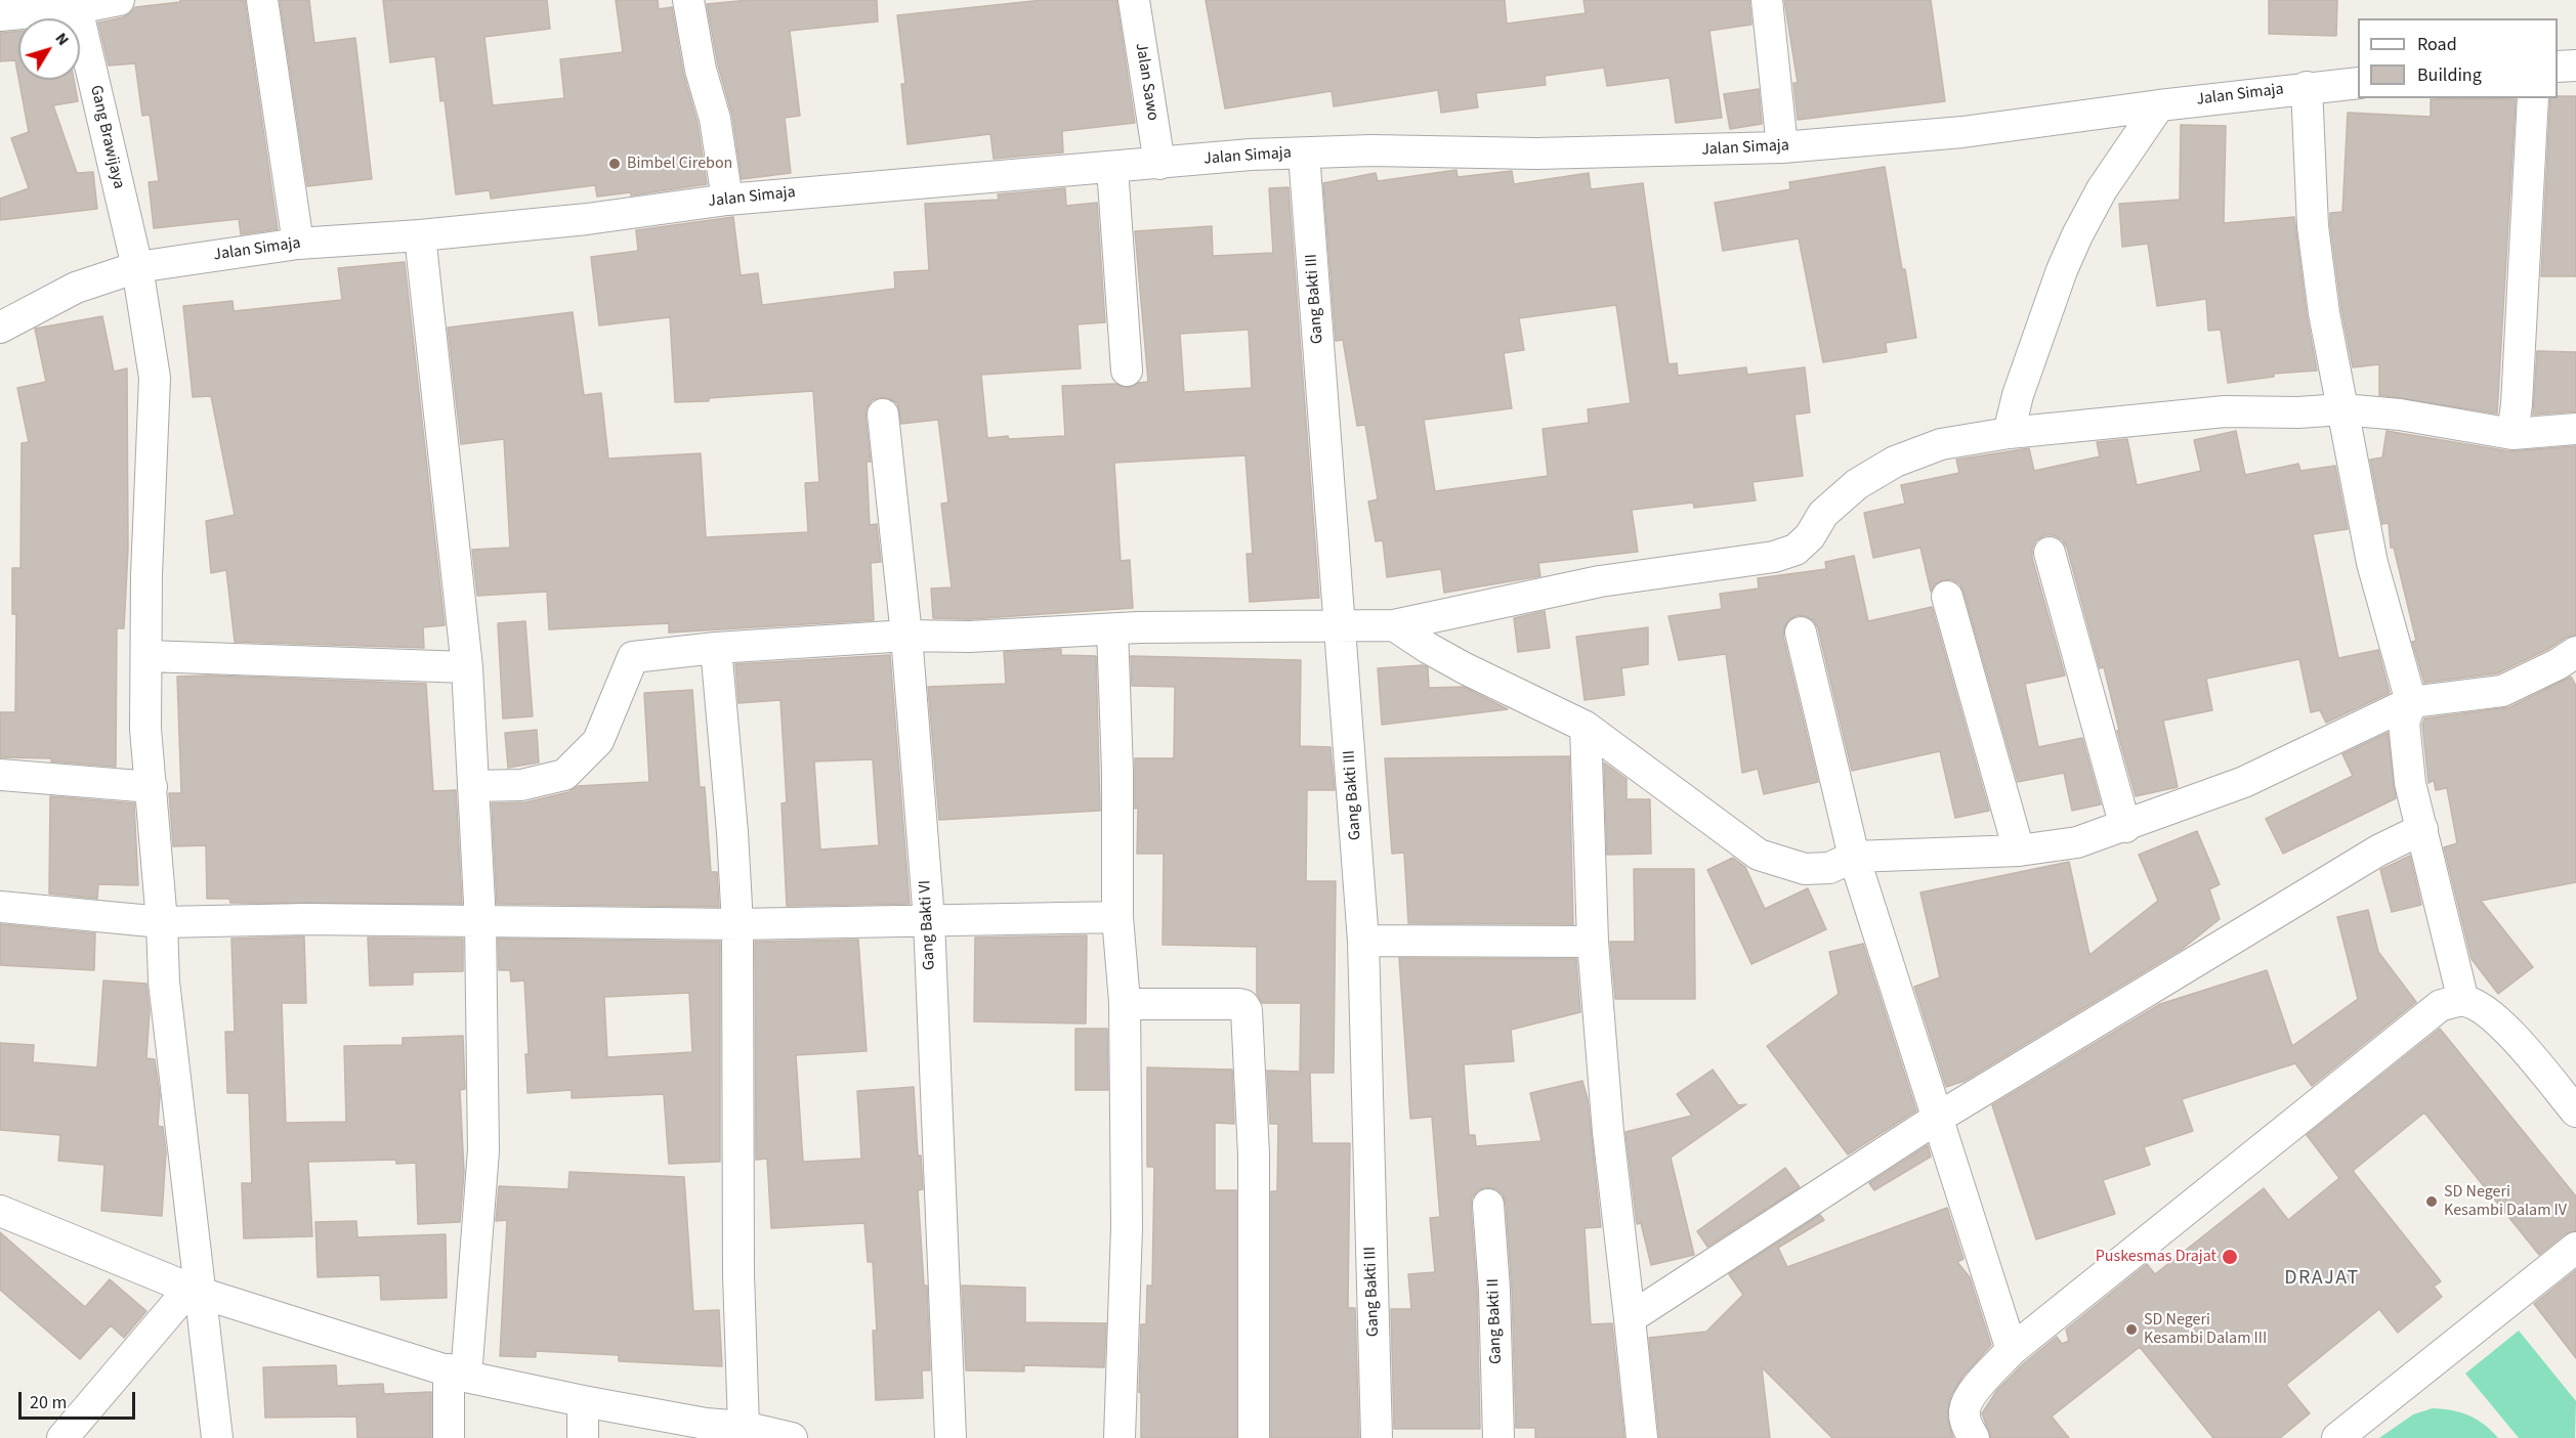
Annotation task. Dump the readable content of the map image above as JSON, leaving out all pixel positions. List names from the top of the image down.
{
  "streets": {
    "street": [
      "Jalan Sawo",
      "Jalan Simaja",
      "Gang Brawijaya",
      "Gang Bakti III",
      "Gang Bakti VI",
      "Gang Bakti II"
    ]
  },
  "crossings": [
    ["Jalan Sawo", "Jalan Simaja"],
    ["Jalan Simaja", "Gang Brawijaya"],
    ["Jalan Simaja", "Gang Bakti III"]
  ],
  "districts": ["DRAJAT"],
  "places": [
    "Bimbel Cirebon",
    "SD Negeri Kesambi Dalam IV",
    "Puskesmas Drajat",
    "SD Negeri Kesambi Dalam III"
  ],
  "legend": ["Road", "Building"],
  "scale_bar": "20 m",
  "north": "top right"
}
